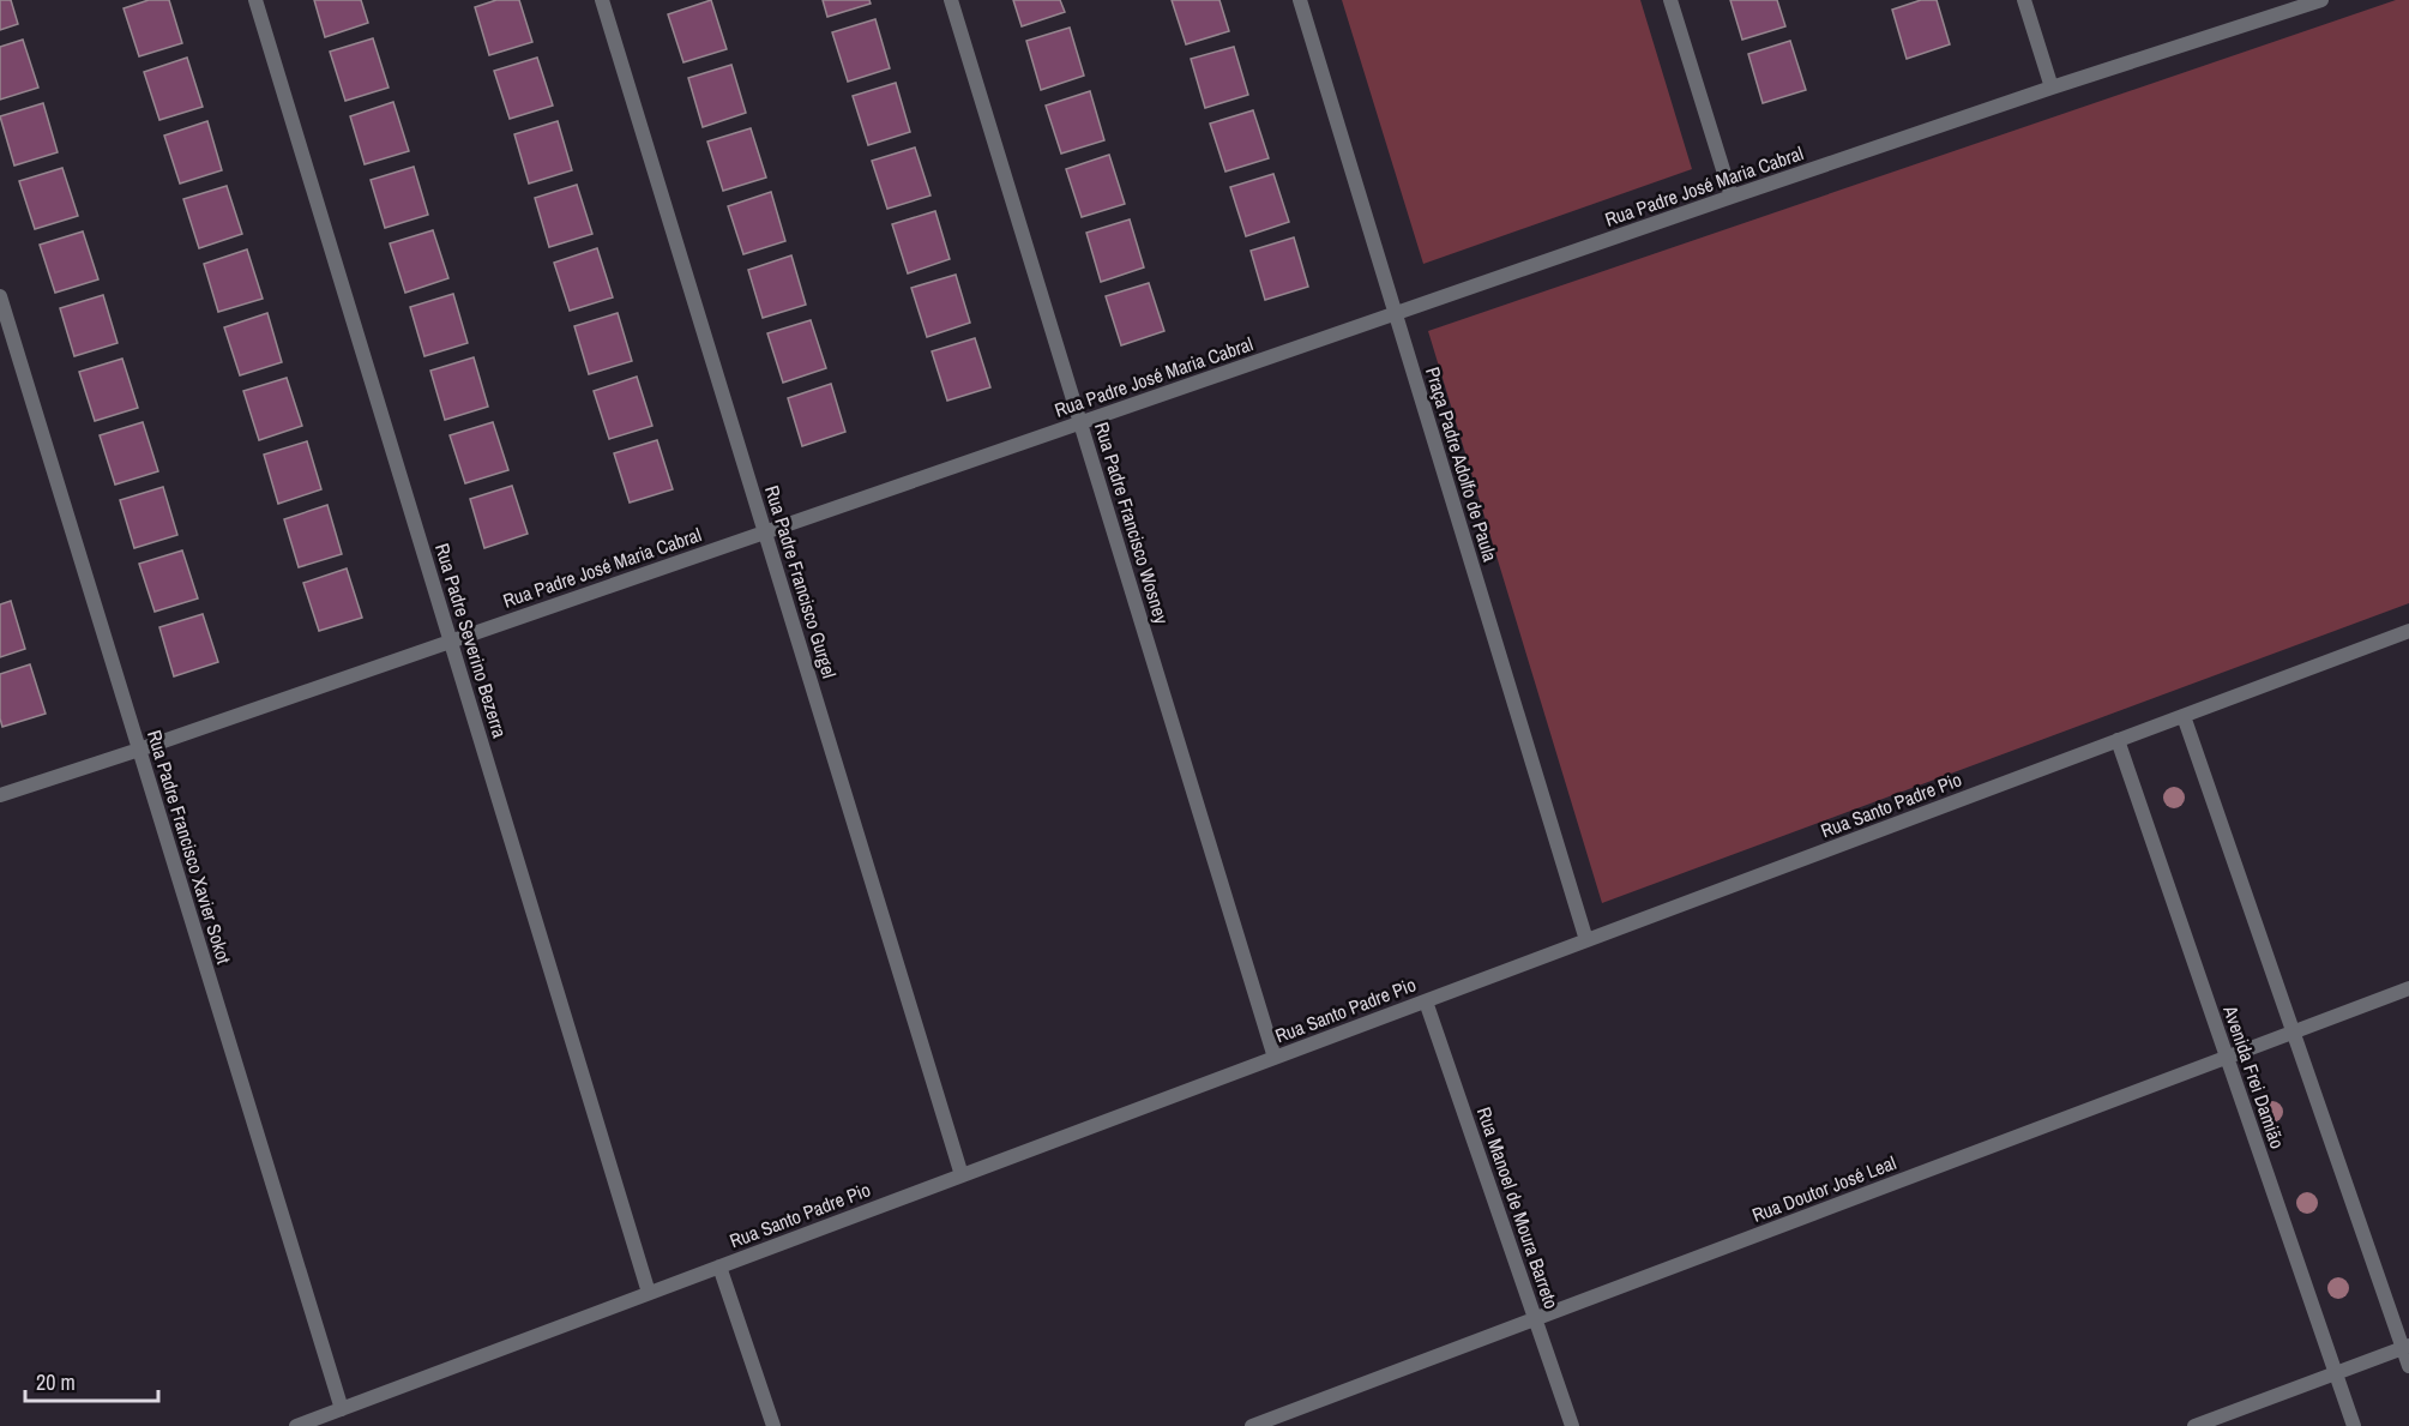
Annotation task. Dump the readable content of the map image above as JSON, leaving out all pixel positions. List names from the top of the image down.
{
  "streets": {
    "street": [
      "Rua Padre José Maria Cabral",
      "Praça Padre Adolfo de Paula",
      "Rua Padre Francisco Wosney",
      "Rua Padre Francisco Gurgel",
      "Rua Padre Severino Bezerra",
      "Rua Santo Padre Pio",
      "Rua Padre Francisco Xavier Sokot",
      "Avenida Frei Damião",
      "Rua Doutor José Leal",
      "Rua Manoel de Moura Barreto"
    ]
  },
  "crossings": [
    ["Rua Padre José Maria Cabral", "Praça Padre Adolfo de Paula"],
    ["Rua Padre José Maria Cabral", "Rua Padre Francisco Wosney"],
    ["Rua Padre José Maria Cabral", "Rua Padre Francisco Gurgel"],
    ["Rua Padre José Maria Cabral", "Rua Padre Severino Bezerra"],
    ["Rua Padre José Maria Cabral", "Rua Padre Francisco Xavier Sokot"],
    ["Praça Padre Adolfo de Paula", "Rua Santo Padre Pio"],
    ["Rua Padre Francisco Wosney", "Rua Santo Padre Pio"],
    ["Rua Padre Francisco Gurgel", "Rua Santo Padre Pio"],
    ["Rua Padre Severino Bezerra", "Rua Santo Padre Pio"],
    ["Rua Santo Padre Pio", "Rua Padre Francisco Xavier Sokot"],
    ["Rua Santo Padre Pio", "Avenida Frei Damião"],
    ["Rua Santo Padre Pio", "Rua Manoel de Moura Barreto"],
    ["Avenida Frei Damião", "Rua Doutor José Leal"],
    ["Rua Doutor José Leal", "Rua Manoel de Moura Barreto"]
  ],
  "scale_bar": "20 m"
}
